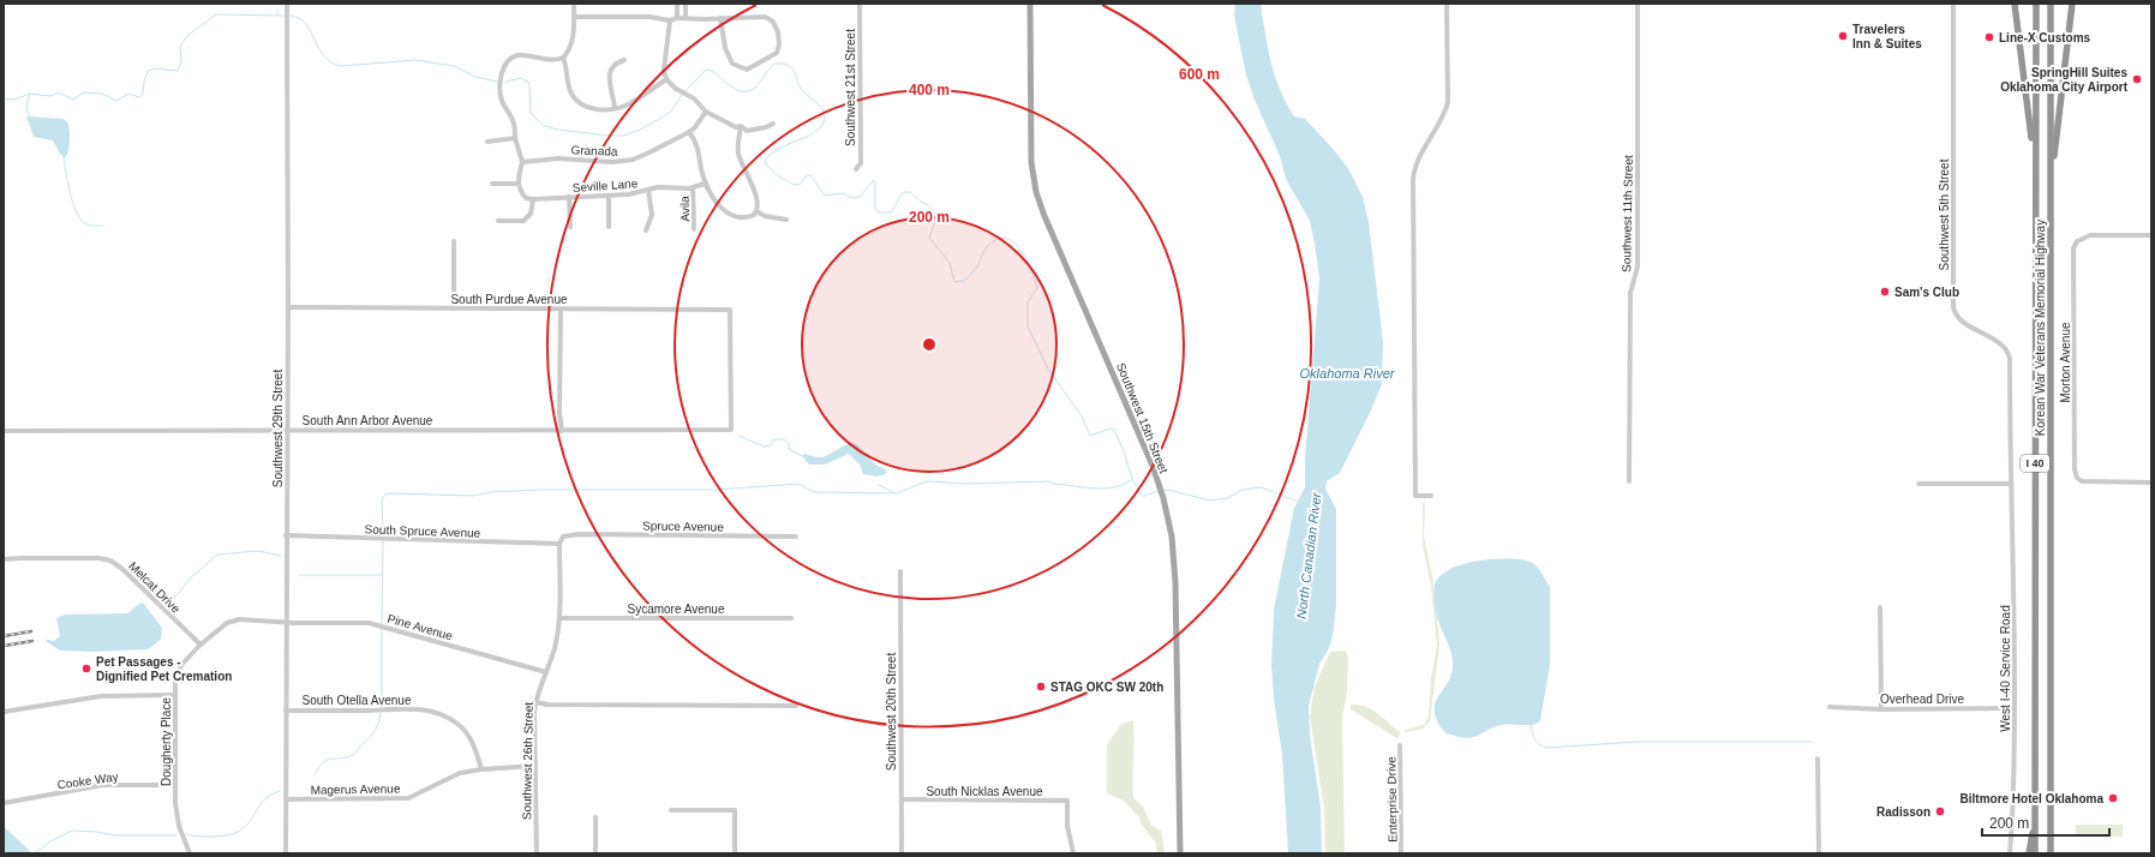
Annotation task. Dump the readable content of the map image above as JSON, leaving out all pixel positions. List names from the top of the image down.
{
  "streets": {
    "highway": ["Korean War Veterans Memorial Highway", "I 40"],
    "main road": ["Southwest 15th Street"],
    "street": [
      "Southwest 21st Street",
      "Granada",
      "Seville Lane",
      "Avila",
      "Southwest 11th Street",
      "Southwest 5th Street",
      "South Purdue Avenue",
      "Morton Avenue",
      "South Ann Arbor Avenue",
      "Southwest 29th Street",
      "Spruce Avenue",
      "South Spruce Avenue",
      "Melcat Drive",
      "Sycamore Avenue",
      "Pine Avenue",
      "West I-40 Service Road",
      "Overhead Drive",
      "South Otella Avenue",
      "Southwest 20th Street",
      "Dougherty Place",
      "Southwest 26th Street",
      "Cooke Way",
      "Magerus Avenue",
      "South Nicklas Avenue",
      "Enterprise Drive"
    ]
  },
  "crossings": [
    ["Seville Lane", "Avila"],
    ["Southwest 5th Street", "West I-40 Service Road"],
    ["South Purdue Avenue", "South Ann Arbor Avenue"],
    ["South Purdue Avenue", "Southwest 29th Street"],
    ["South Ann Arbor Avenue", "Southwest 29th Street"],
    ["Southwest 29th Street", "South Spruce Avenue"],
    ["Southwest 29th Street", "Pine Avenue"],
    ["Southwest 29th Street", "South Otella Avenue"],
    ["Southwest 29th Street", "Dougherty Place"],
    ["Southwest 29th Street", "Magerus Avenue"],
    ["Spruce Avenue", "South Spruce Avenue"],
    ["Spruce Avenue", "Southwest 26th Street"],
    ["South Spruce Avenue", "Southwest 26th Street"],
    ["Melcat Drive", "Dougherty Place"],
    ["Sycamore Avenue", "Southwest 26th Street"],
    ["Pine Avenue", "Dougherty Place"],
    ["Pine Avenue", "Southwest 26th Street"],
    ["West I-40 Service Road", "Overhead Drive"],
    ["South Otella Avenue", "Magerus Avenue"],
    ["Southwest 20th Street", "South Nicklas Avenue"],
    ["Dougherty Place", "Cooke Way"],
    ["Southwest 26th Street", "Magerus Avenue"]
  ],
  "water": ["Oklahoma River", "North Canadian River"],
  "places": [
    "Travelers Inn & Suites",
    "Line-X Customs",
    "SpringHill Suites Oklahoma City Airport",
    "Sam's Club",
    "Pet Passages - Dignified Pet Cremation",
    "STAG OKC SW 20th",
    "Biltmore Hotel Oklahoma",
    "Radisson"
  ],
  "scale_bar": "200 m",
  "rings": ["600 m", "400 m", "200 m"]
}
